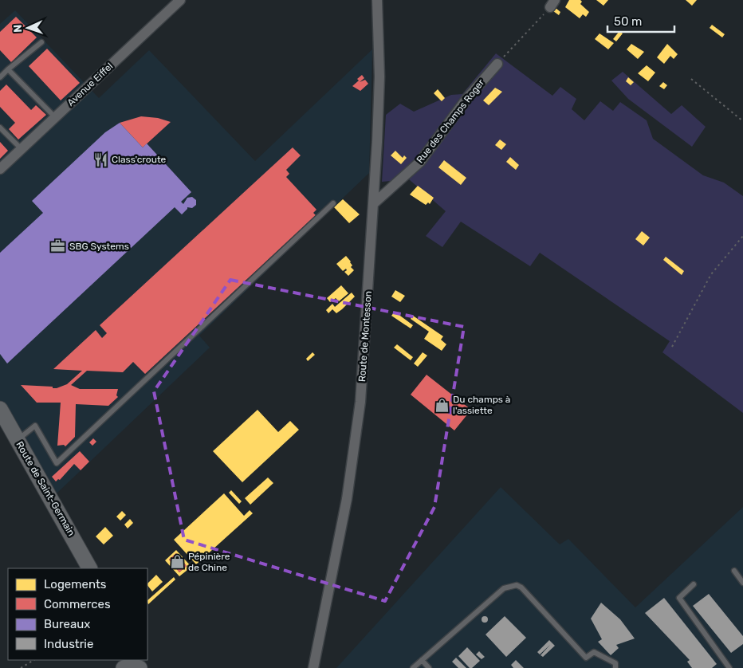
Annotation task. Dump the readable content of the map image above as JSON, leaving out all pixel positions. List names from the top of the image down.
{
  "streets": {
    "main road": ["Route de Saint-Germain"],
    "street": ["Avenue Eiffel", "Rue des Champs Roger", "Route de Montesson"]
  },
  "crossings": [
    ["Rue des Champs Roger", "Route de Montesson"]
  ],
  "places": {
    "restaurant": ["Class'croute"],
    "office": ["SBG Systems"],
    "shop": ["Du champs à l'assiette", "Pépinière de Chine"]
  },
  "legend": [
    "Logements",
    "Commerces",
    "Bureaux",
    "Industrie"
  ],
  "scale_bar": "50 m",
  "north": "left"
}
